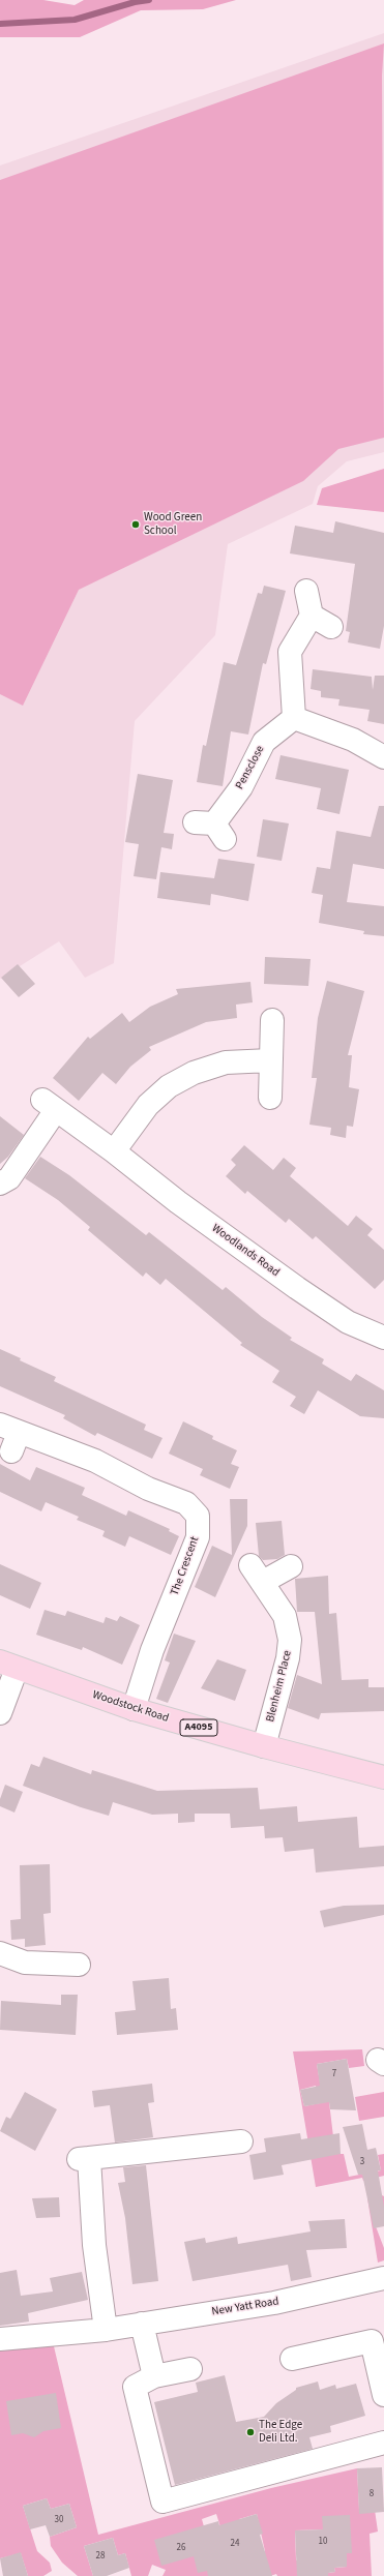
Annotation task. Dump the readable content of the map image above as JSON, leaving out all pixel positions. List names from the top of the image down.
{
  "streets": {
    "main road": ["Woodstock Road", "A4095"],
    "street": [
      "Pensclose",
      "Woodlands Road",
      "The Crescent",
      "Blenheim Place",
      "New Yatt Road"
    ]
  },
  "crossings": [
    ["The Crescent", "Woodstock Road"],
    ["Blenheim Place", "Woodstock Road"]
  ],
  "places": ["Wood Green School", "The Edge Deli Ltd."],
  "house_numbers": [
    "7",
    "3",
    "8",
    "30",
    "10",
    "24",
    "26",
    "28"
  ]
}
